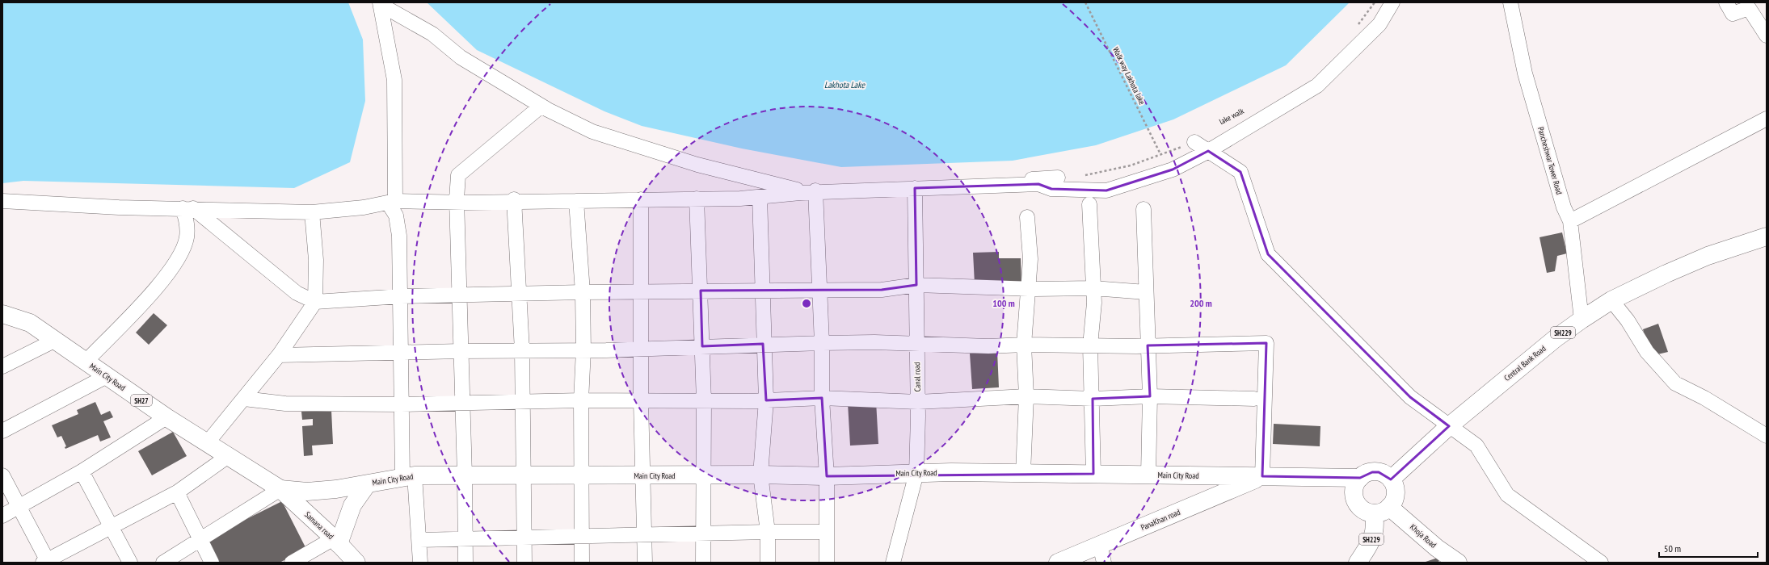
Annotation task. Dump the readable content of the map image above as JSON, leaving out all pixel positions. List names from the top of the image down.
{
  "streets": {
    "street": [
      "Pancheshwar Tower Road",
      "SH229",
      "Central Bank Road",
      "Main City Road",
      "Canal road",
      "SH27",
      "PanaKhan road",
      "Samana road",
      "Khoja Road"
    ],
    "path": ["Walk way Lakhota lake"]
  },
  "crossings": [
    ["Pancheshwar Tower Road", "Central Bank Road"],
    ["SH229", "Central Bank Road"],
    ["SH229", "Main City Road"],
    ["SH229", "Khoja Road"],
    ["Central Bank Road", "Main City Road"],
    ["Central Bank Road", "Khoja Road"],
    ["Main City Road", "Canal road"],
    ["Main City Road", "PanaKhan road"],
    ["Main City Road", "Samana road"],
    ["Main City Road", "Khoja Road"]
  ],
  "water": ["Lakhota Lake"],
  "scale_bar": "50 m",
  "rings": ["100 m", "200 m"]
}
